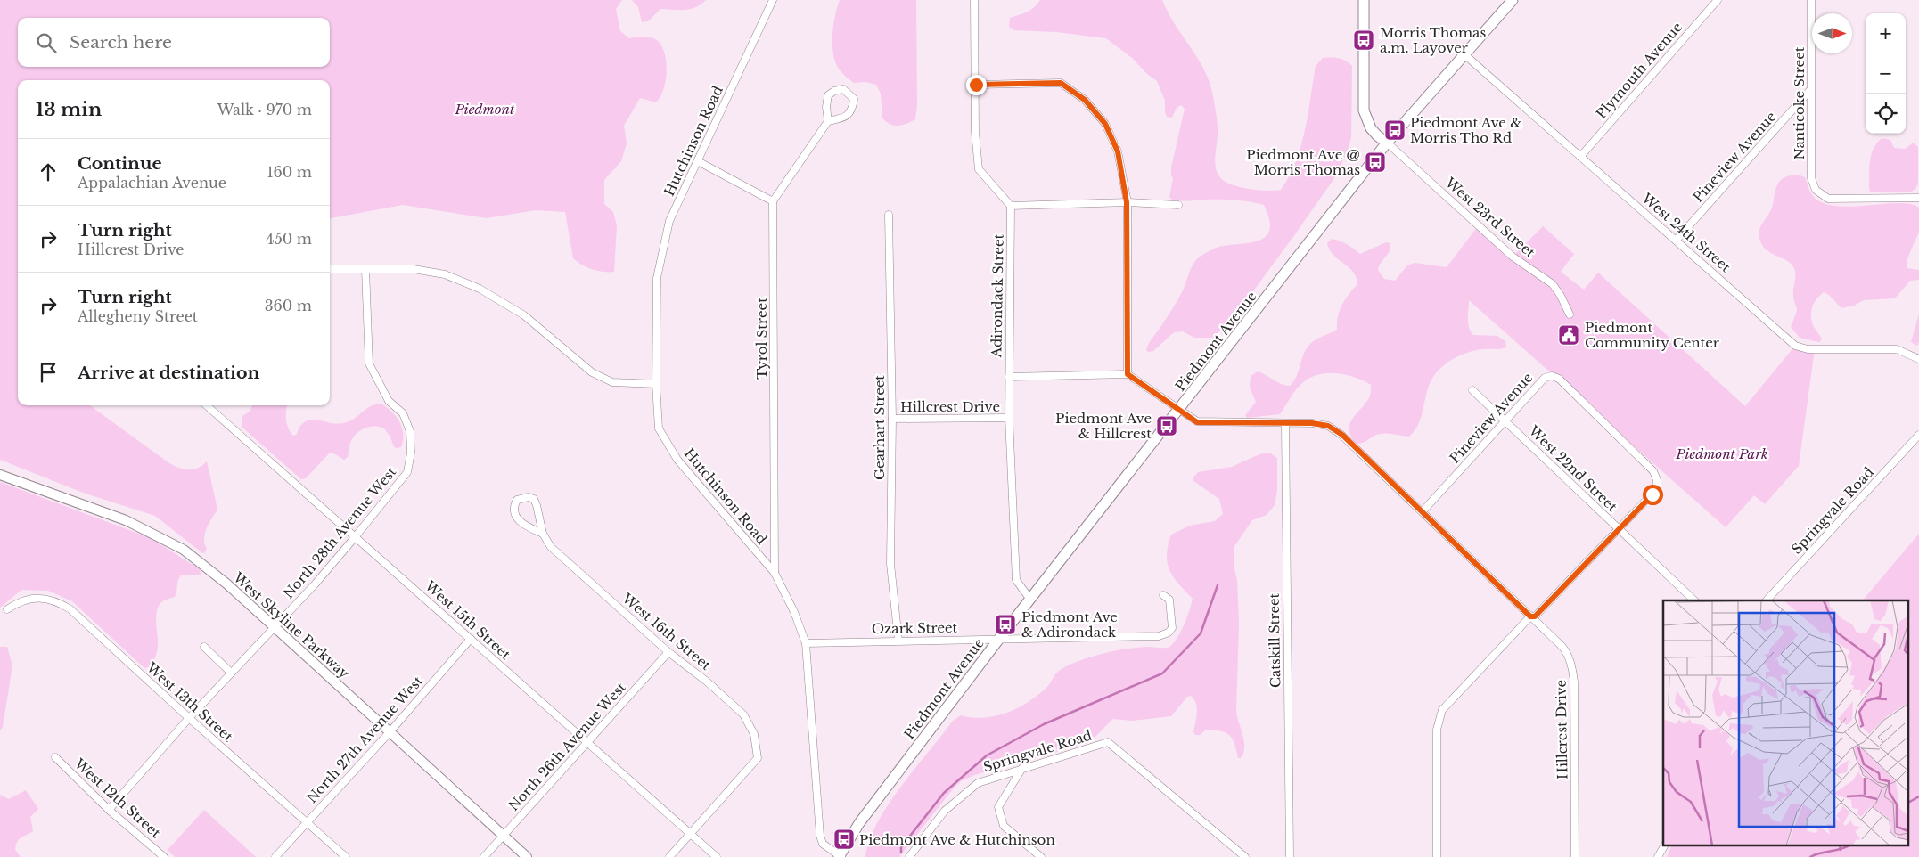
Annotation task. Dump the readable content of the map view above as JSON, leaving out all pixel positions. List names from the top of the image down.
{
  "streets": {
    "main road": ["Piedmont Avenue"],
    "street": [
      "Plymouth Avenue",
      "Nanticoke Street",
      "Hutchinson Road",
      "Pineview Avenue",
      "West 23rd Street",
      "West 24th Street",
      "Adirondack Street",
      "Tyrol Street",
      "Hillcrest Drive",
      "Gearhart Street",
      "West 22nd Street",
      "Springvale Road",
      "North 28th Avenue West",
      "West 15th Street",
      "West Skyline Parkway",
      "Ozark Street",
      "West 16th Street",
      "Catskill Street",
      "West 13th Street",
      "North 27th Avenue West",
      "North 26th Avenue West",
      "West 12th Street"
    ]
  },
  "crossings": [
    ["Plymouth Avenue", "West 24th Street"],
    ["Nanticoke Street", "Pineview Avenue"],
    ["Hutchinson Road", "Tyrol Street"],
    ["Hutchinson Road", "Piedmont Avenue"],
    ["Hutchinson Road", "Ozark Street"],
    ["Pineview Avenue", "West 24th Street"],
    ["Pineview Avenue", "Hillcrest Drive"],
    ["Pineview Avenue", "West 22nd Street"],
    ["West 23rd Street", "Piedmont Avenue"],
    ["West 24th Street", "Piedmont Avenue"],
    ["Adirondack Street", "Piedmont Avenue"],
    ["Adirondack Street", "Hillcrest Drive"],
    ["Piedmont Avenue", "Hillcrest Drive"],
    ["Piedmont Avenue", "Ozark Street"],
    ["Hillcrest Drive", "Gearhart Street"],
    ["Hillcrest Drive", "Catskill Street"],
    ["Gearhart Street", "Ozark Street"],
    ["North 28th Avenue West", "West 15th Street"],
    ["North 28th Avenue West", "West Skyline Parkway"],
    ["North 28th Avenue West", "West 13th Street"],
    ["North 28th Avenue West", "West 12th Street"],
    ["West 15th Street", "West 16th Street"],
    ["West 15th Street", "North 27th Avenue West"],
    ["West 15th Street", "North 26th Avenue West"],
    ["West Skyline Parkway", "North 27th Avenue West"],
    ["West Skyline Parkway", "North 26th Avenue West"],
    ["West 16th Street", "North 26th Avenue West"],
    ["West 13th Street", "North 27th Avenue West"]
  ],
  "parks": ["Piedmont", "Piedmont Park"],
  "places": {
    "bus stop": [
      "Morris Thomas a.m. Layover",
      "Piedmont Ave & Morris Tho Rd",
      "Piedmont Ave @ Morris Thomas",
      "Piedmont Ave & Hillcrest",
      "Piedmont Ave & Adirondack",
      "Piedmont Ave & Hutchinson"
    ],
    "public building": ["Piedmont Community Center"]
  },
  "north": "right",
  "page": {
    "map_buttons": ["+", "−"],
    "search": "Search here",
    "heading": ["13 min", "Walk · 970 m"],
    "list": [
      ["Continue", "Appalachian Avenue", "160 m"],
      ["Turn right", "Hillcrest Drive", "450 m"],
      ["Turn right", "Allegheny Street", "360 m"],
      "Arrive at destination"
    ]
  }
}
